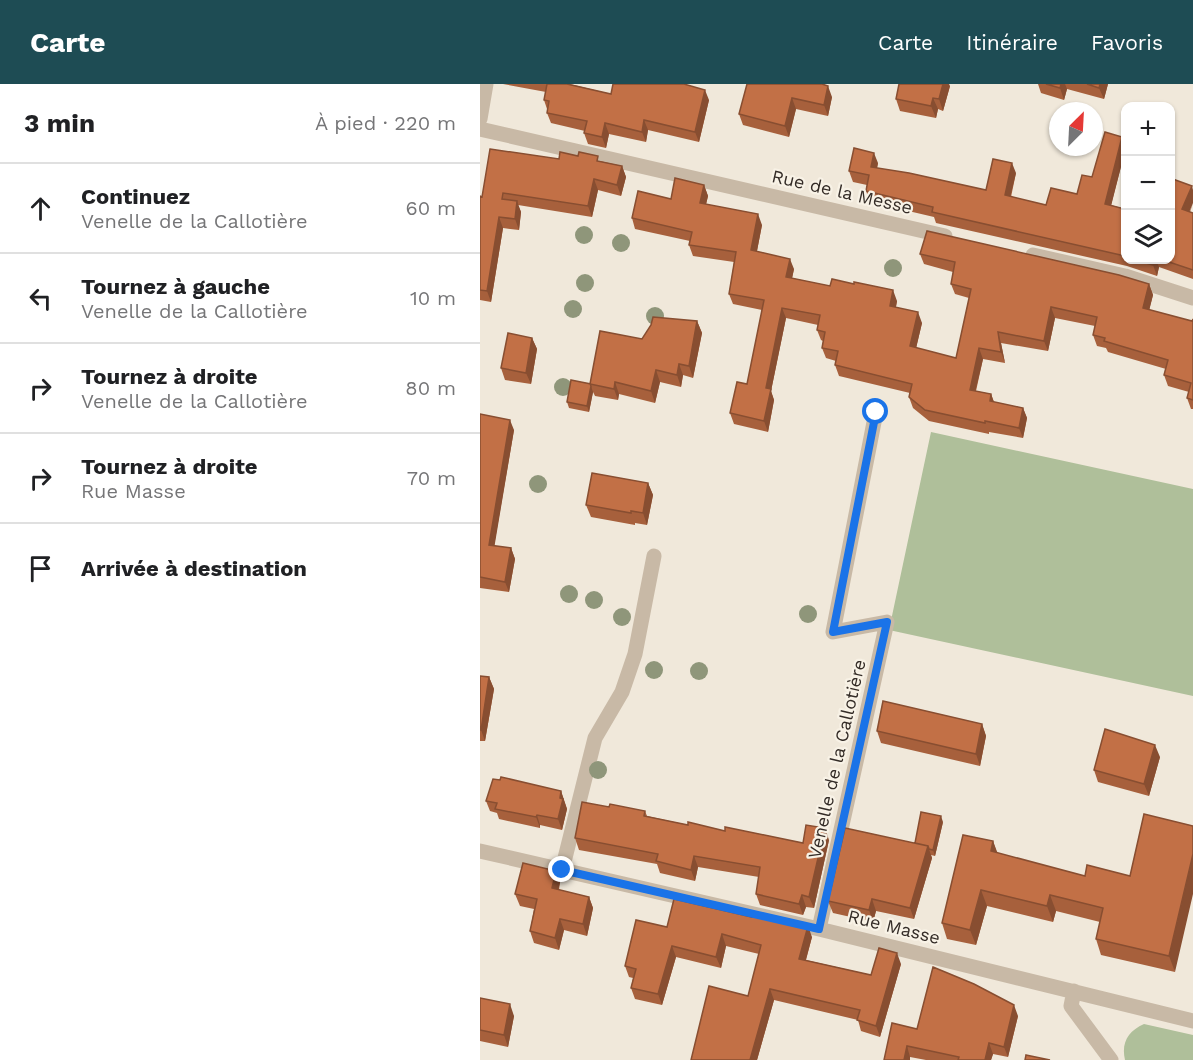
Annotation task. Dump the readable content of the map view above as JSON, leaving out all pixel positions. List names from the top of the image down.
{
  "streets": {
    "street": ["Rue de la Messe", "Venelle de la Callotière", "Rue Masse"]
  },
  "crossings": [
    ["Venelle de la Callotière", "Rue Masse"]
  ],
  "north": "top right",
  "page": {
    "header": "Carte",
    "nav": ["Carte", "Itinéraire", "Favoris"],
    "heading": ["3 min", "À pied · 220 m"],
    "map_buttons": ["+", "−"],
    "list": [
      ["Continuez", "Venelle de la Callotière", "60 m"],
      ["Tournez à gauche", "Venelle de la Callotière", "10 m"],
      ["Tournez à droite", "Venelle de la Callotière", "80 m"],
      ["Tournez à droite", "Rue Masse", "70 m"],
      "Arrivée à destination"
    ]
  }
}
